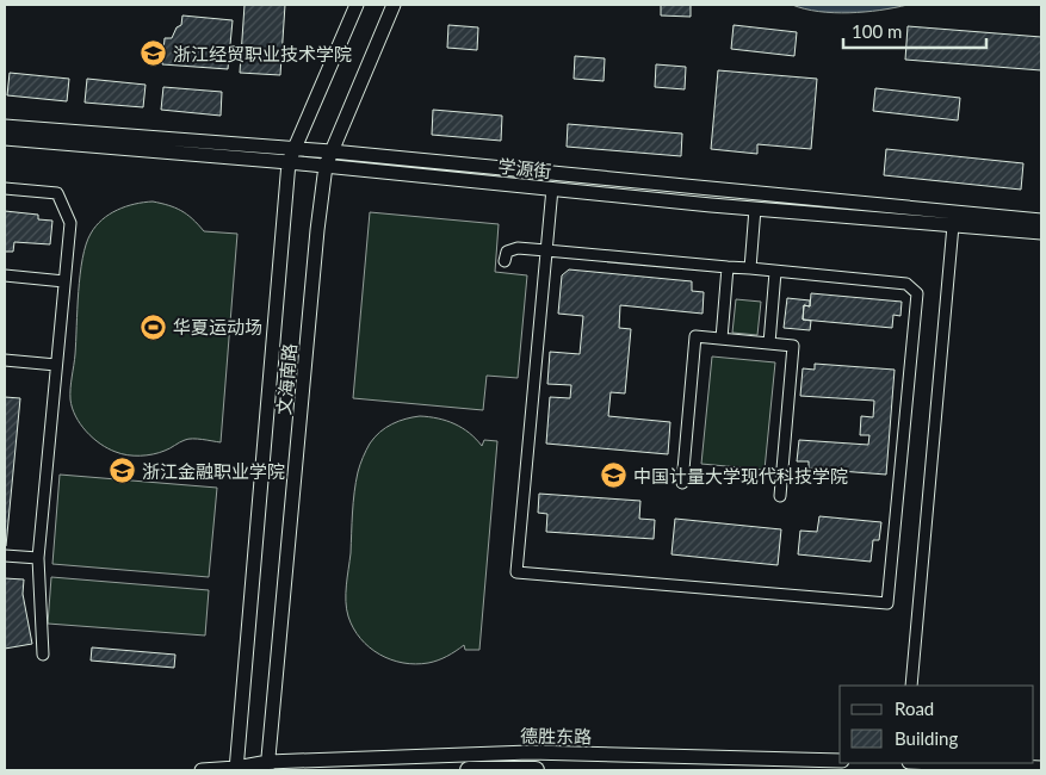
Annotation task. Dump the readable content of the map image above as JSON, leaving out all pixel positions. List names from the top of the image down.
{
  "streets": {
    "main road": ["学源街", "文海南路", "德胜东路"]
  },
  "crossings": [
    ["学源街", "文海南路"],
    ["文海南路", "德胜东路"]
  ],
  "places": {
    "school or university": ["浙江经贸职业技术学院", "浙江金融职业学院", "中国计量大学现代科技学院"],
    "sports": ["华夏运动场"]
  },
  "legend": ["Road", "Building"],
  "scale_bar": "100 m"
}
